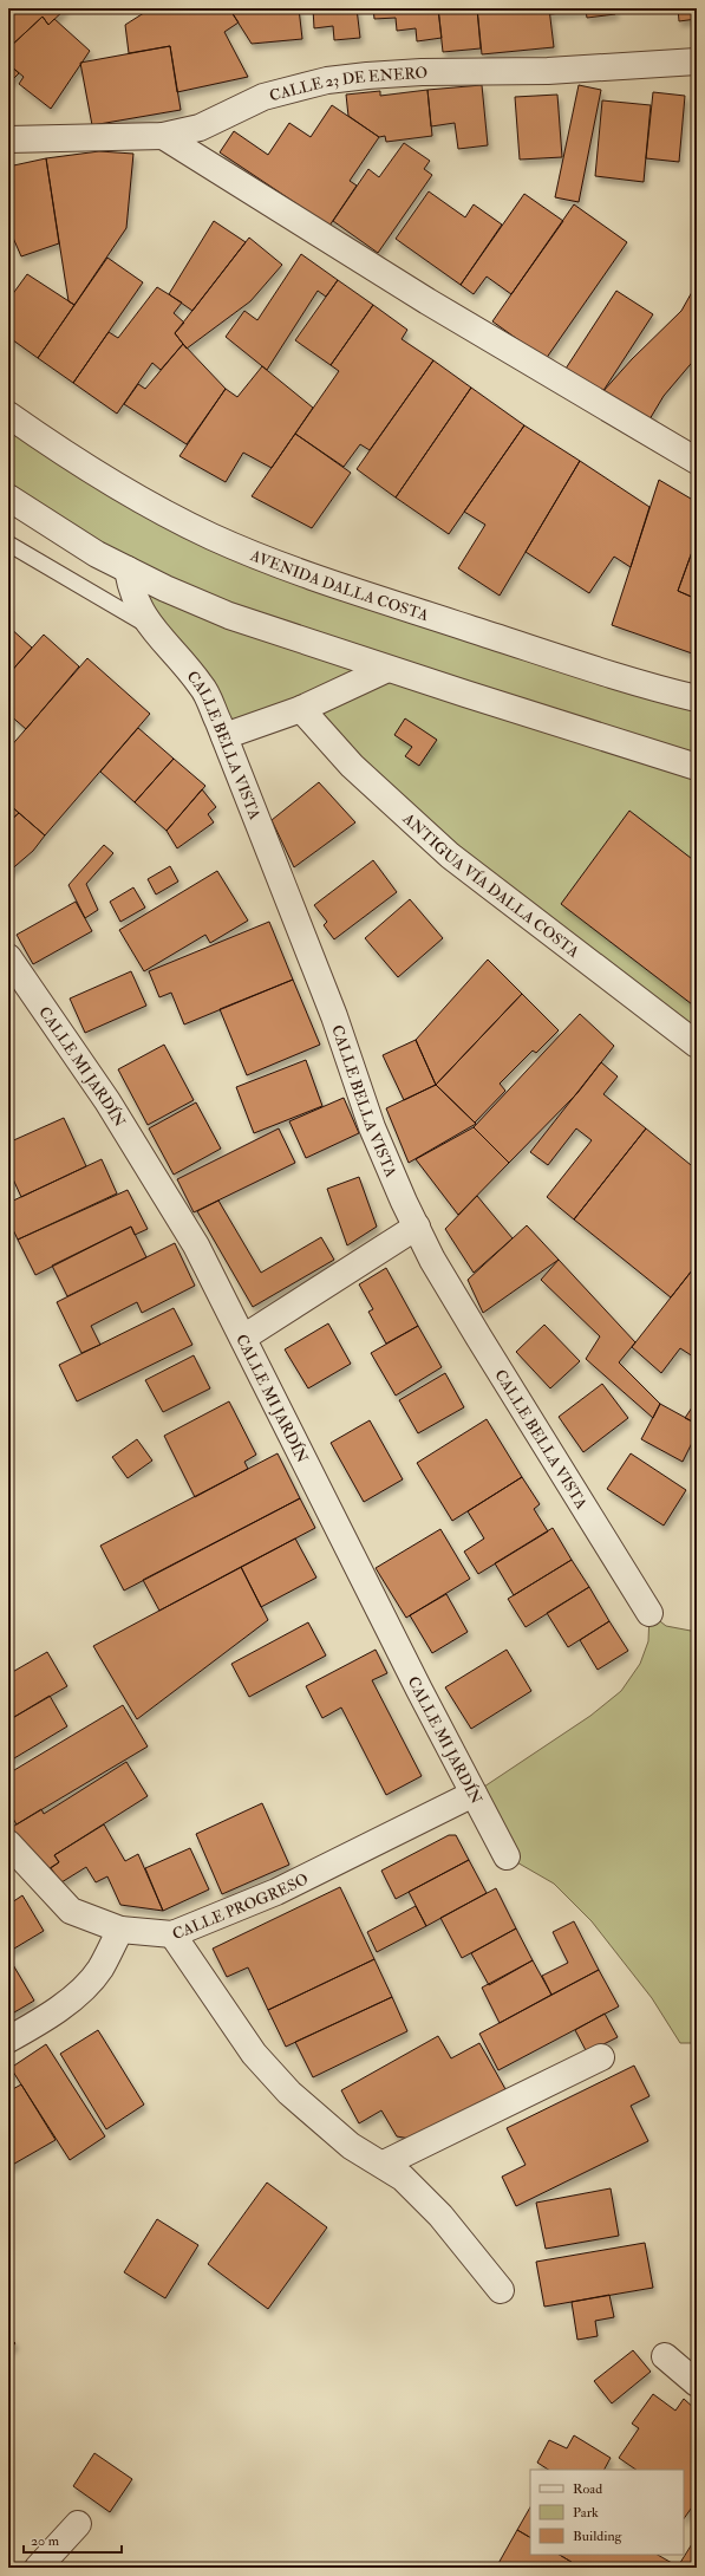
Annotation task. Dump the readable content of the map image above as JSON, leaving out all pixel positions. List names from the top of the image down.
{
  "streets": {
    "street": [
      "CALLE 23 DE ENERO",
      "AVENIDA DALLA COSTA",
      "CALLE BELLA VISTA",
      "ANTIGUA VÍA DALLA COSTA",
      "CALLE MI JARDÍN",
      "CALLE PROGRESO"
    ]
  },
  "crossings": [
    ["CALLE MI JARDÍN", "CALLE PROGRESO"]
  ],
  "legend": ["Road", "Park", "Building"],
  "scale_bar": "20 m"
}
